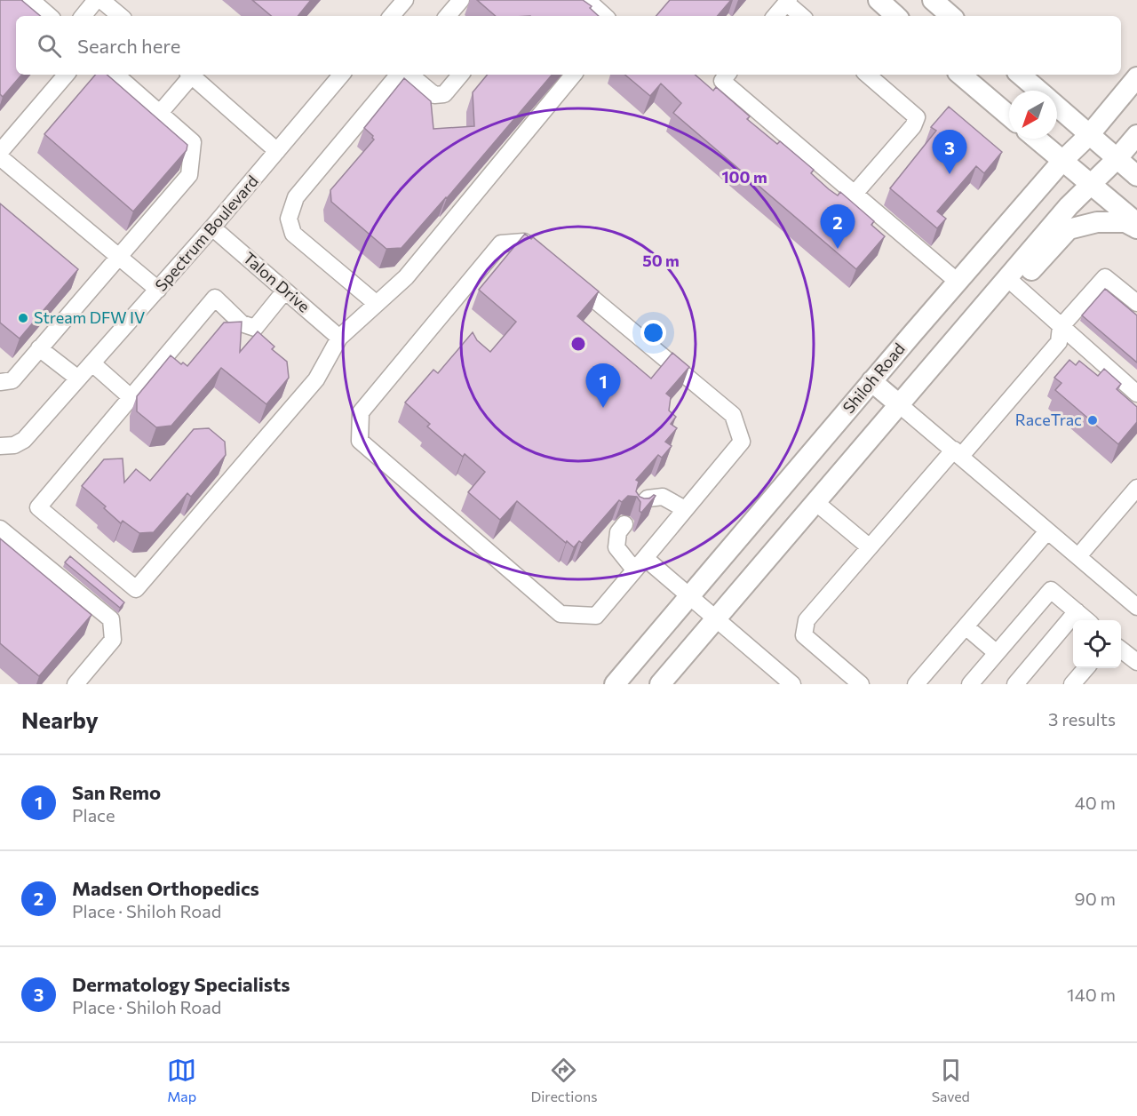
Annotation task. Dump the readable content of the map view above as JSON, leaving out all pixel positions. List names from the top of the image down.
{
  "streets": {
    "main road": ["Shiloh Road"],
    "street": ["Spectrum Boulevard", "Talon Drive"]
  },
  "crossings": [
    ["Spectrum Boulevard", "Talon Drive"]
  ],
  "places": ["Stream DFW IV", "RaceTrac"],
  "north": "bottom left",
  "page": {
    "search": "Search here",
    "pins": ["3", "2", "1"],
    "heading": ["Nearby", "3 results"],
    "list": [
      {
        "mark": "1",
        "name": "San Remo",
        "note": "Place",
        "value": "40 m"
      },
      {
        "mark": "2",
        "name": "Madsen Orthopedics",
        "note": "Place · Shiloh Road",
        "value": "90 m"
      },
      {
        "mark": "3",
        "name": "Dermatology Specialists",
        "note": "Place · Shiloh Road",
        "value": "140 m"
      }
    ],
    "nav": ["Map", "Directions", "Saved"]
  },
  "rings": ["100 m", "50 m"]
}
